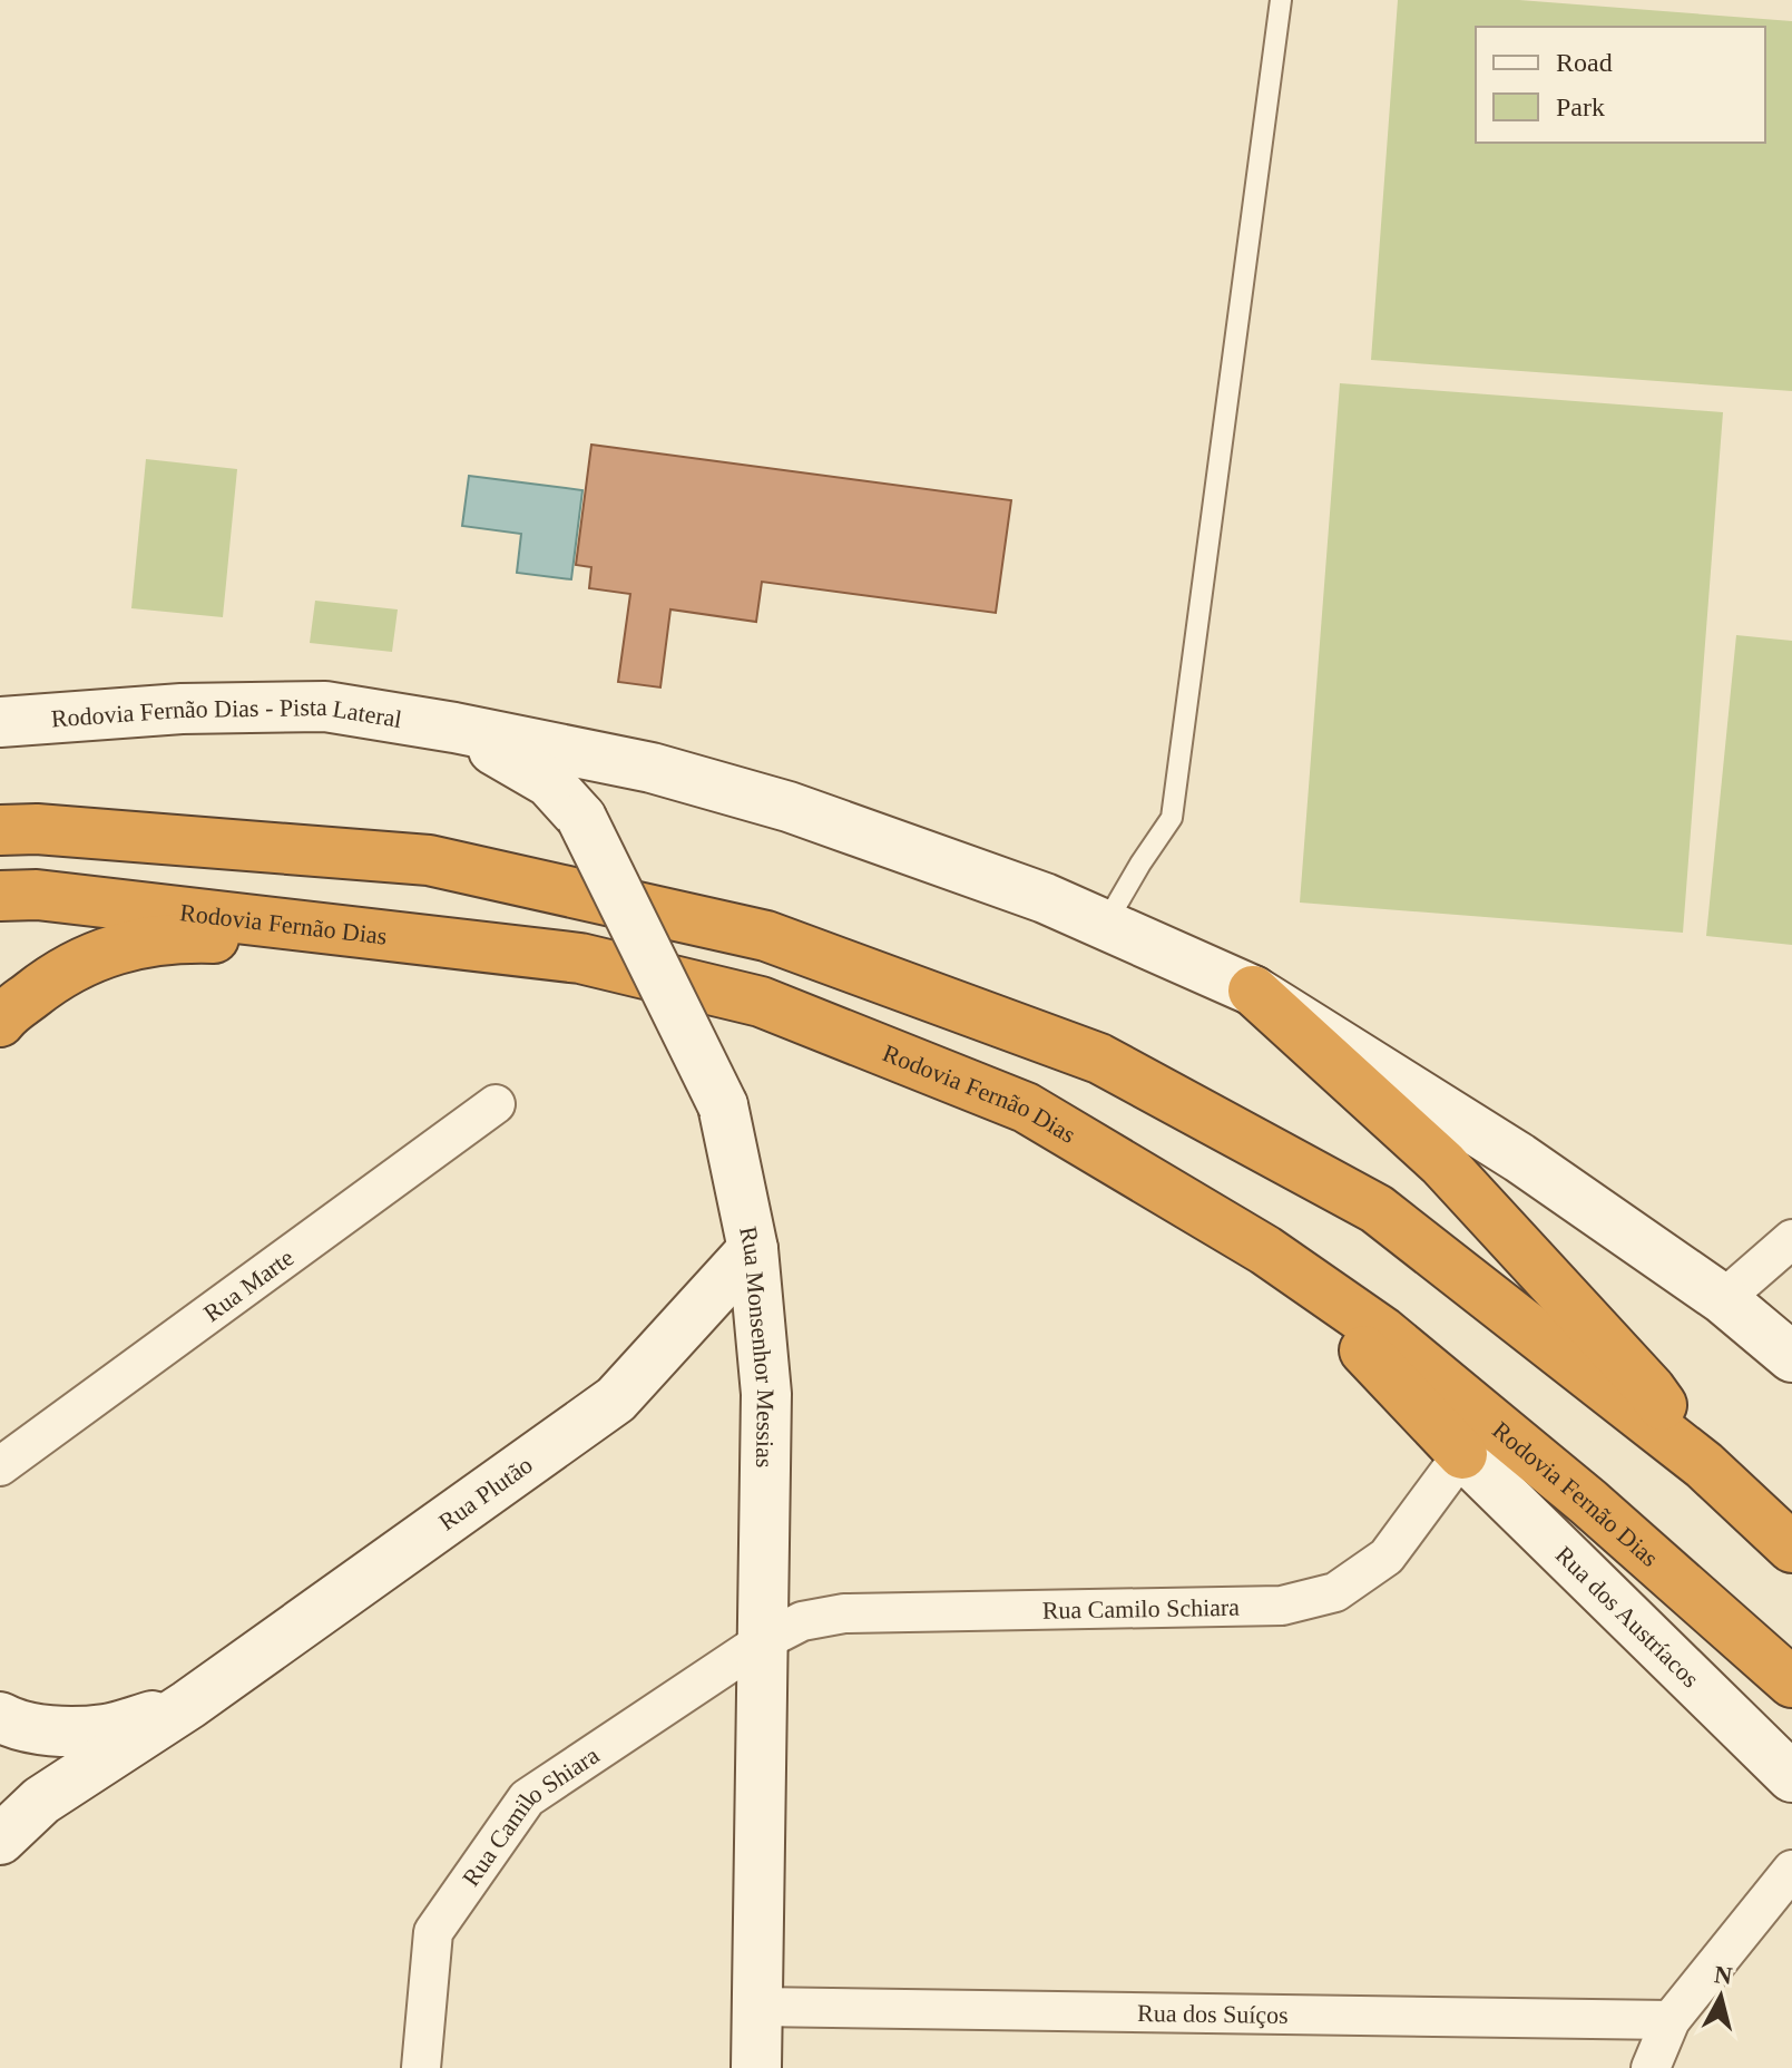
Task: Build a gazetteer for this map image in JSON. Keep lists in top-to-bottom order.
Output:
{
  "streets": {
    "highway": ["Rodovia Fernão Dias"],
    "street": [
      "Rodovia Fernão Dias - Pista Lateral",
      "Rua Marte",
      "Rua Monsenhor Messias",
      "Rua Plutão",
      "Rua Camilo Schiara",
      "Rua dos Austríacos",
      "Rua Camilo Shiara",
      "Rua dos Suíços"
    ]
  },
  "crossings": [
    ["Rodovia Fernão Dias - Pista Lateral", "Rua Monsenhor Messias"],
    ["Rua Monsenhor Messias", "Rua Plutão"],
    ["Rua Monsenhor Messias", "Rua Camilo Schiara"],
    ["Rua Monsenhor Messias", "Rua Camilo Shiara"],
    ["Rua Monsenhor Messias", "Rua dos Suíços"],
    ["Rua Camilo Schiara", "Rua dos Austríacos"],
    ["Rua Camilo Schiara", "Rua Camilo Shiara"]
  ],
  "legend": ["Road", "Park"],
  "north": "top"
}
